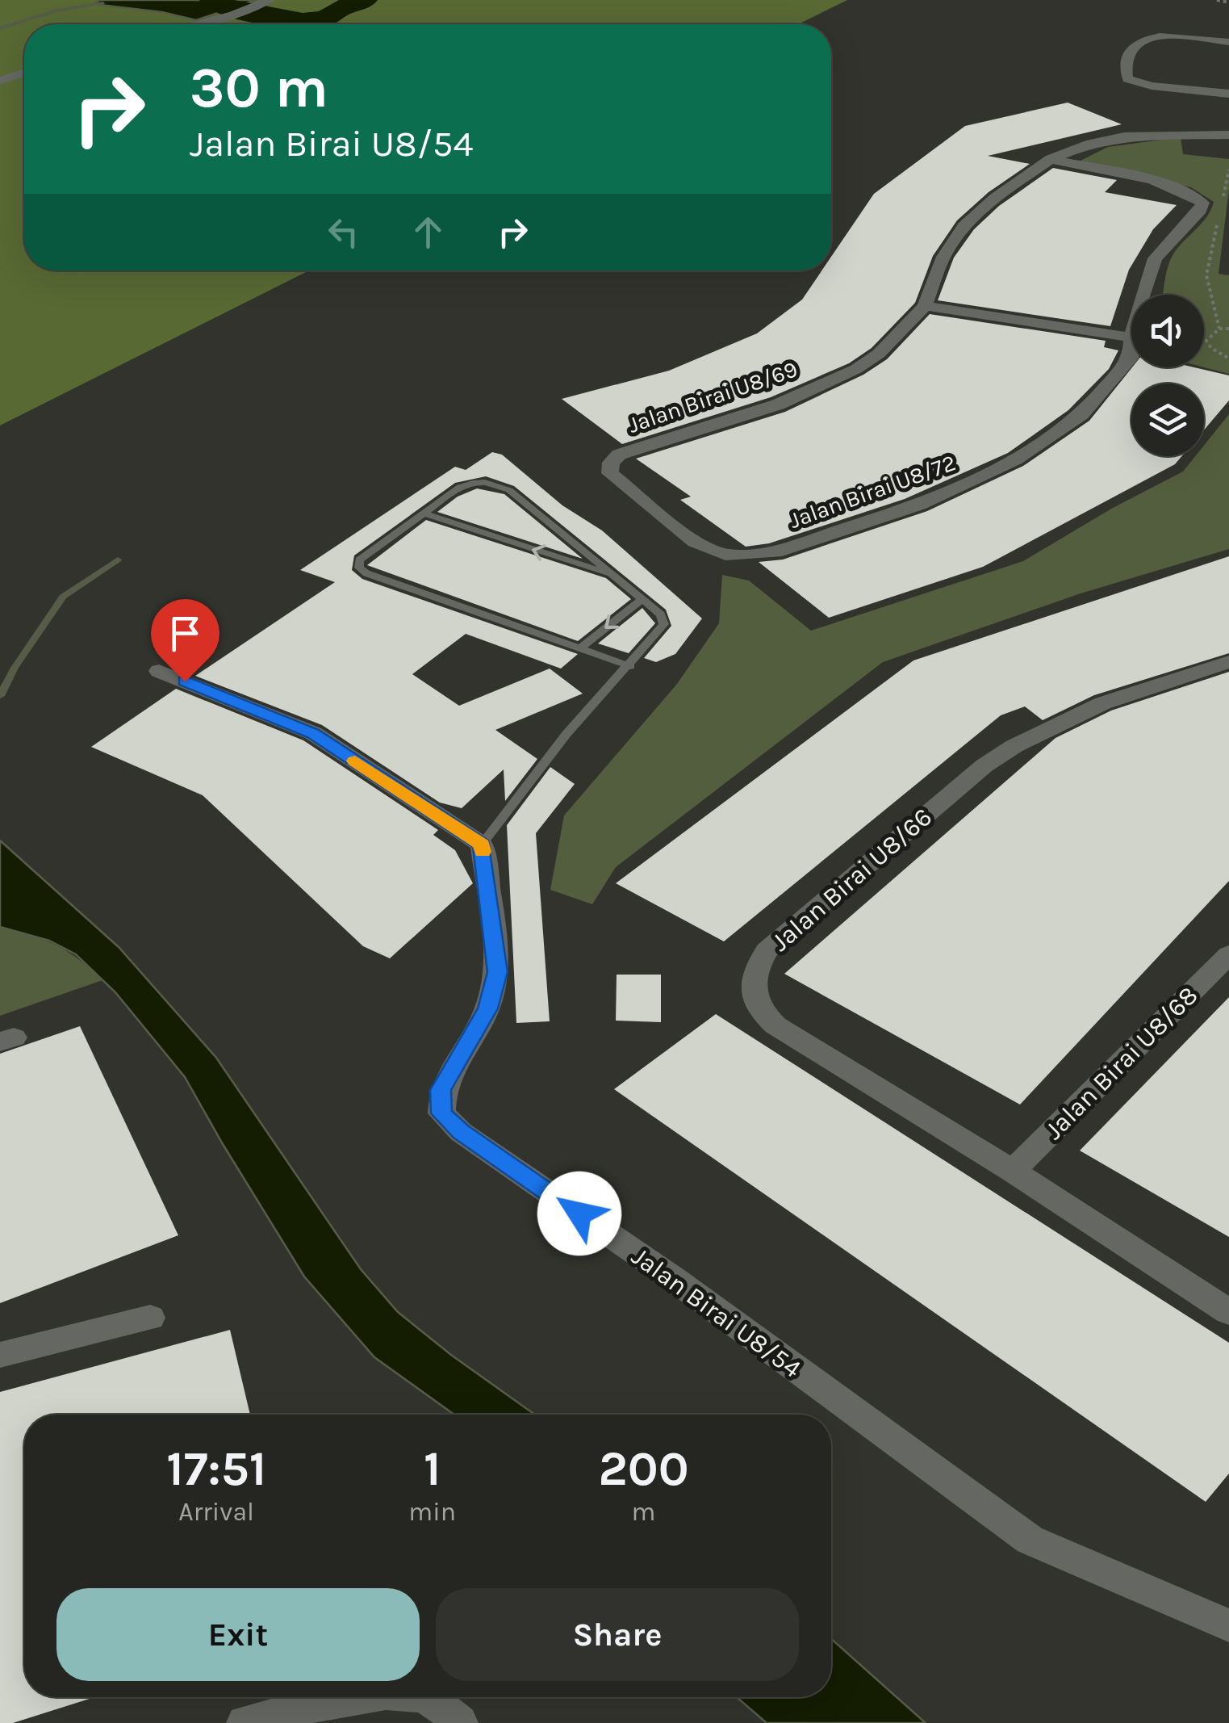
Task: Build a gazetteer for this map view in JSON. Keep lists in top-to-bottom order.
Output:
{
  "streets": {
    "street": [
      "Jalan Birai U8/69",
      "Jalan Birai U8/72",
      "Jalan Birai U8/66",
      "Jalan Birai U8/68",
      "Jalan Birai U8/54"
    ]
  },
  "crossings": [
    ["Jalan Birai U8/69", "Jalan Birai U8/72"],
    ["Jalan Birai U8/66", "Jalan Birai U8/68"]
  ],
  "page": {
    "turn": ["30 m", "Jalan Birai U8/54"],
    "eta": [
      "17:51",
      "Arrival",
      "1",
      "min",
      "200",
      "m"
    ],
    "buttons": ["Exit", "Share"]
  }
}
